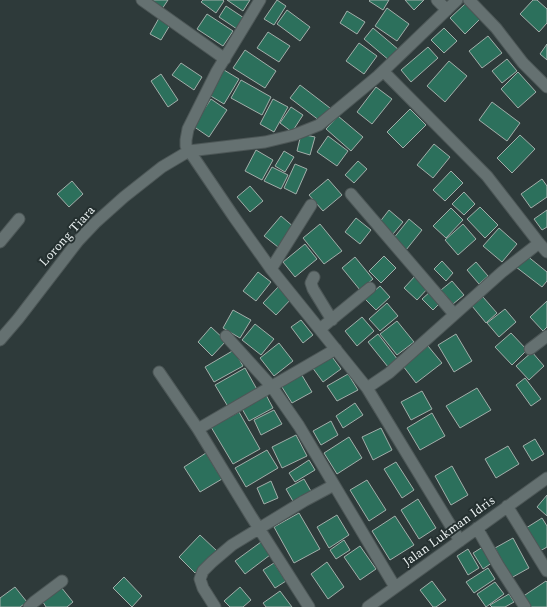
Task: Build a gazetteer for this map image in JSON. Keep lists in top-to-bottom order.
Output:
{
  "streets": {
    "street": ["Lorong Tiara", "Jalan Lukman Idris"]
  }
}
